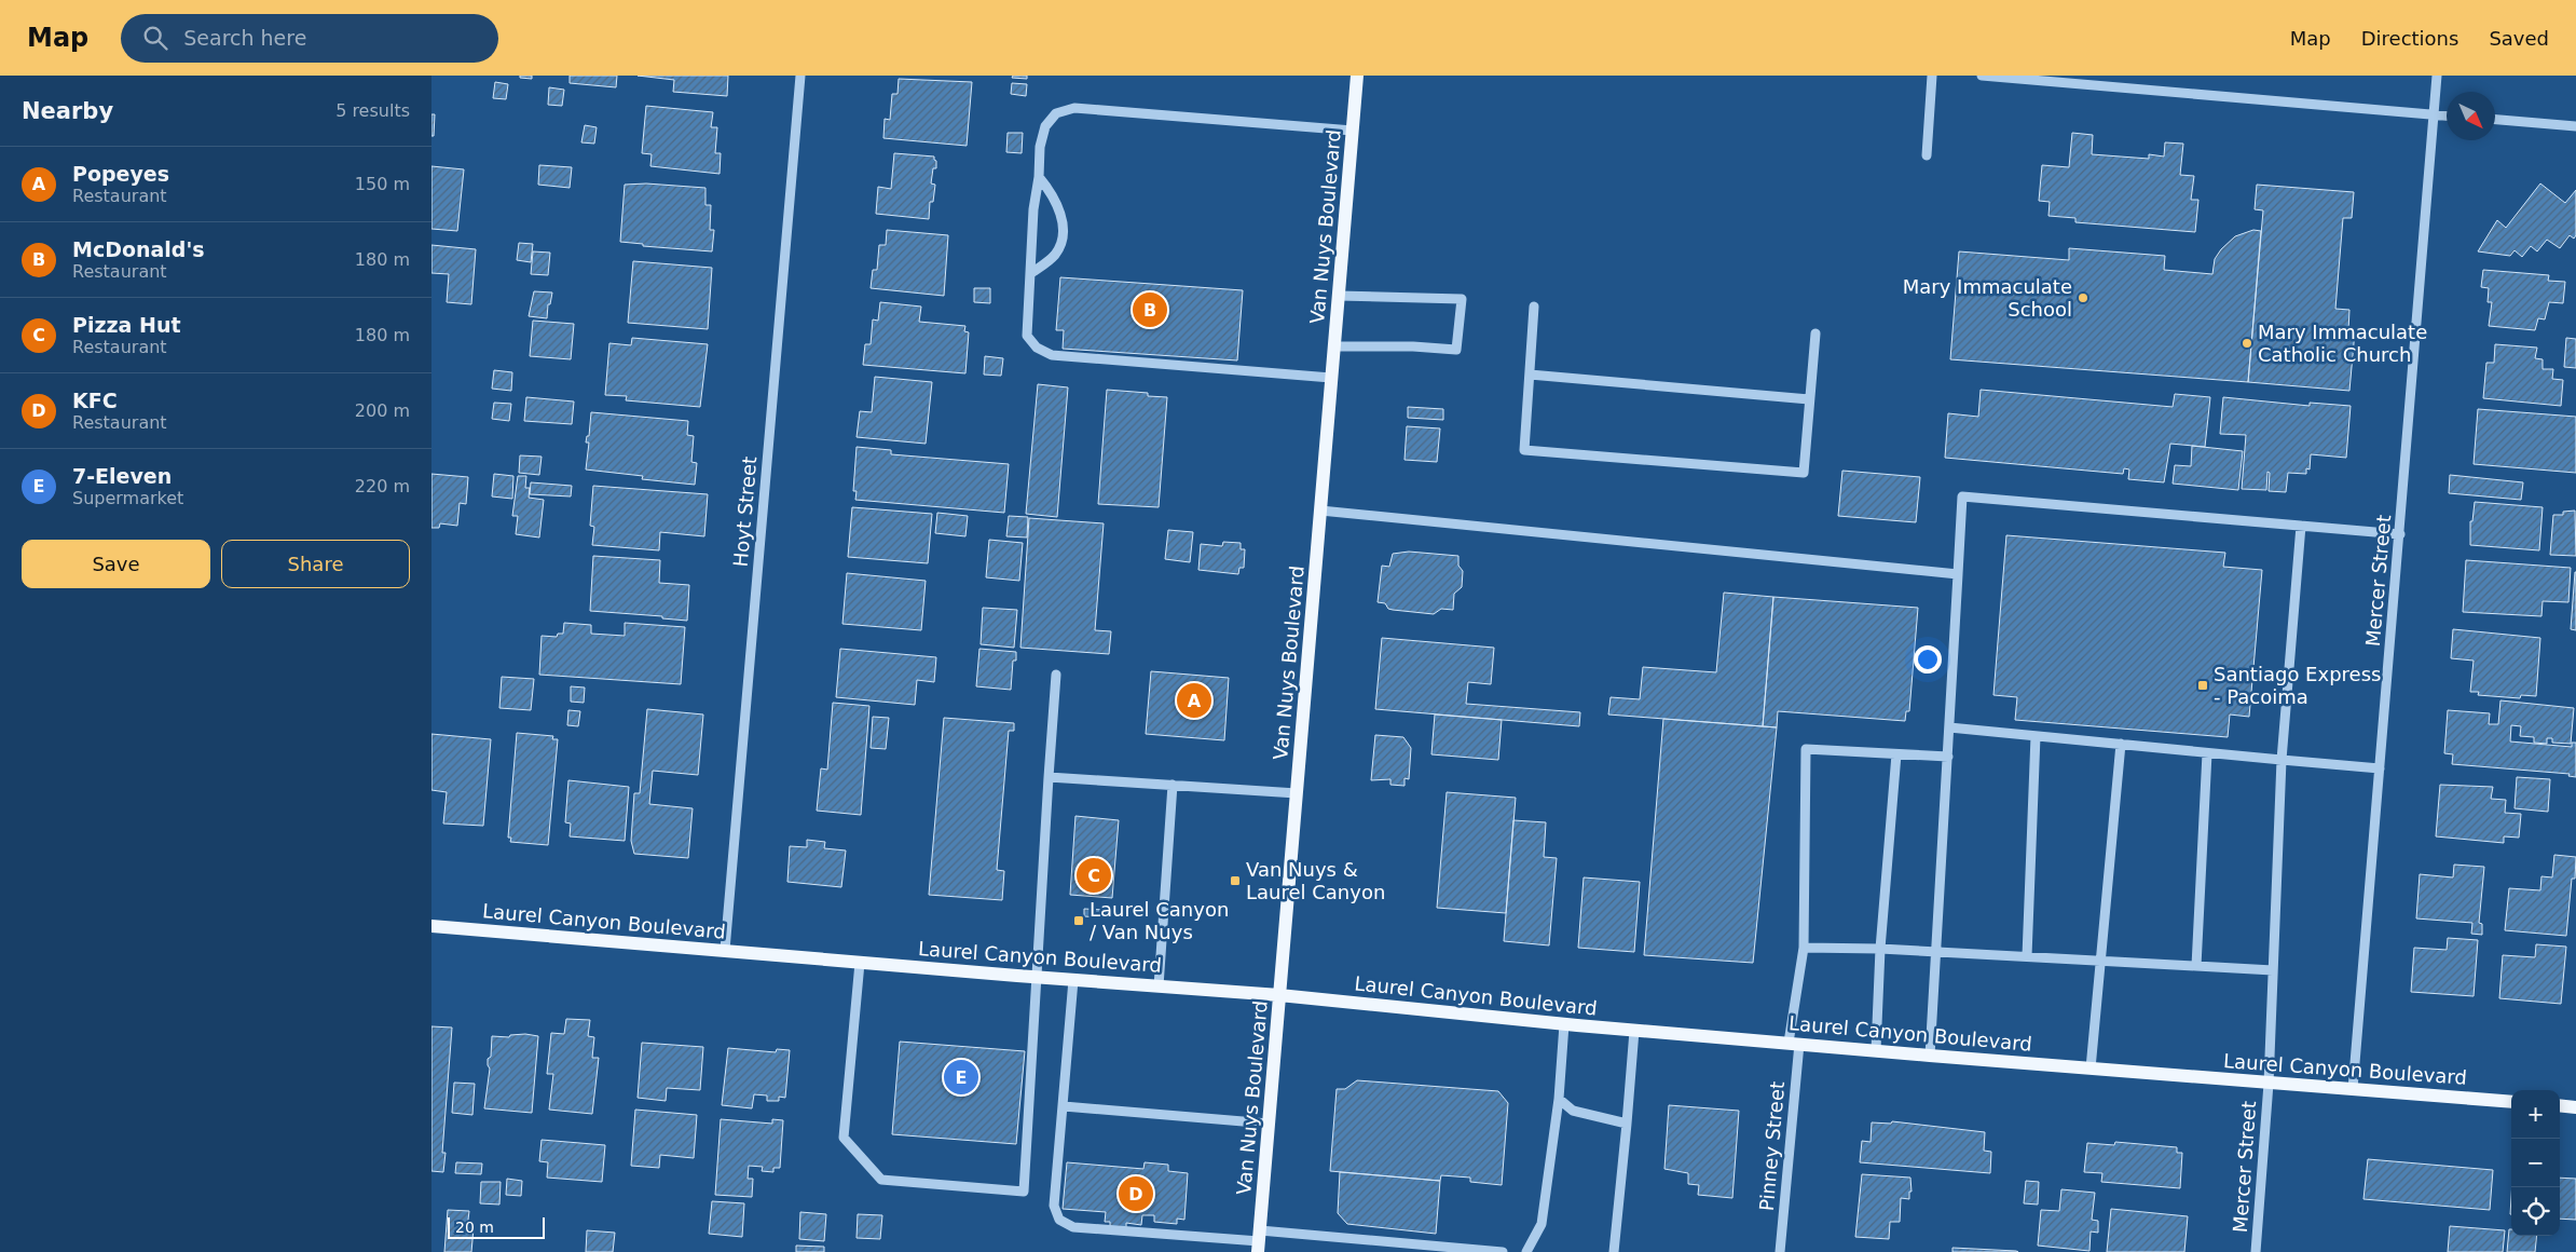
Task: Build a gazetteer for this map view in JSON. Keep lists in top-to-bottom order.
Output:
{
  "streets": {
    "main road": ["Van Nuys Boulevard", "Laurel Canyon Boulevard"],
    "street": ["Hoyt Street", "Mercer Street", "Pinney Street"]
  },
  "crossings": [
    ["Van Nuys Boulevard", "Laurel Canyon Boulevard"],
    ["Hoyt Street", "Laurel Canyon Boulevard"],
    ["Mercer Street", "Laurel Canyon Boulevard"],
    ["Laurel Canyon Boulevard", "Pinney Street"]
  ],
  "places": {
    "other": ["Mary Immaculate School", "Mary Immaculate Catholic Church"],
    "transit": ["Santiago Express - Pacoima", "Van Nuys & Laurel Canyon", "Laurel Canyon / Van Nuys"]
  },
  "scale_bar": "20 m",
  "north": "bottom right",
  "page": {
    "header": "Map",
    "search": "Search here",
    "nav": ["Map", "Directions", "Saved"],
    "heading": ["Nearby", "5 results"],
    "list": [
      {
        "mark": "A",
        "name": "Popeyes",
        "note": "Restaurant",
        "value": "150 m"
      },
      {
        "mark": "B",
        "name": "McDonald's",
        "note": "Restaurant",
        "value": "180 m"
      },
      {
        "mark": "C",
        "name": "Pizza Hut",
        "note": "Restaurant",
        "value": "180 m"
      },
      {
        "mark": "D",
        "name": "KFC",
        "note": "Restaurant",
        "value": "200 m"
      },
      {
        "mark": "E",
        "name": "7-Eleven",
        "note": "Supermarket",
        "value": "220 m"
      }
    ],
    "pins": [
      "B",
      "A",
      "C",
      "E",
      "D"
    ],
    "buttons": ["Save", "Share"],
    "map_buttons": ["+", "−"],
    "scale": "20 m"
  }
}
